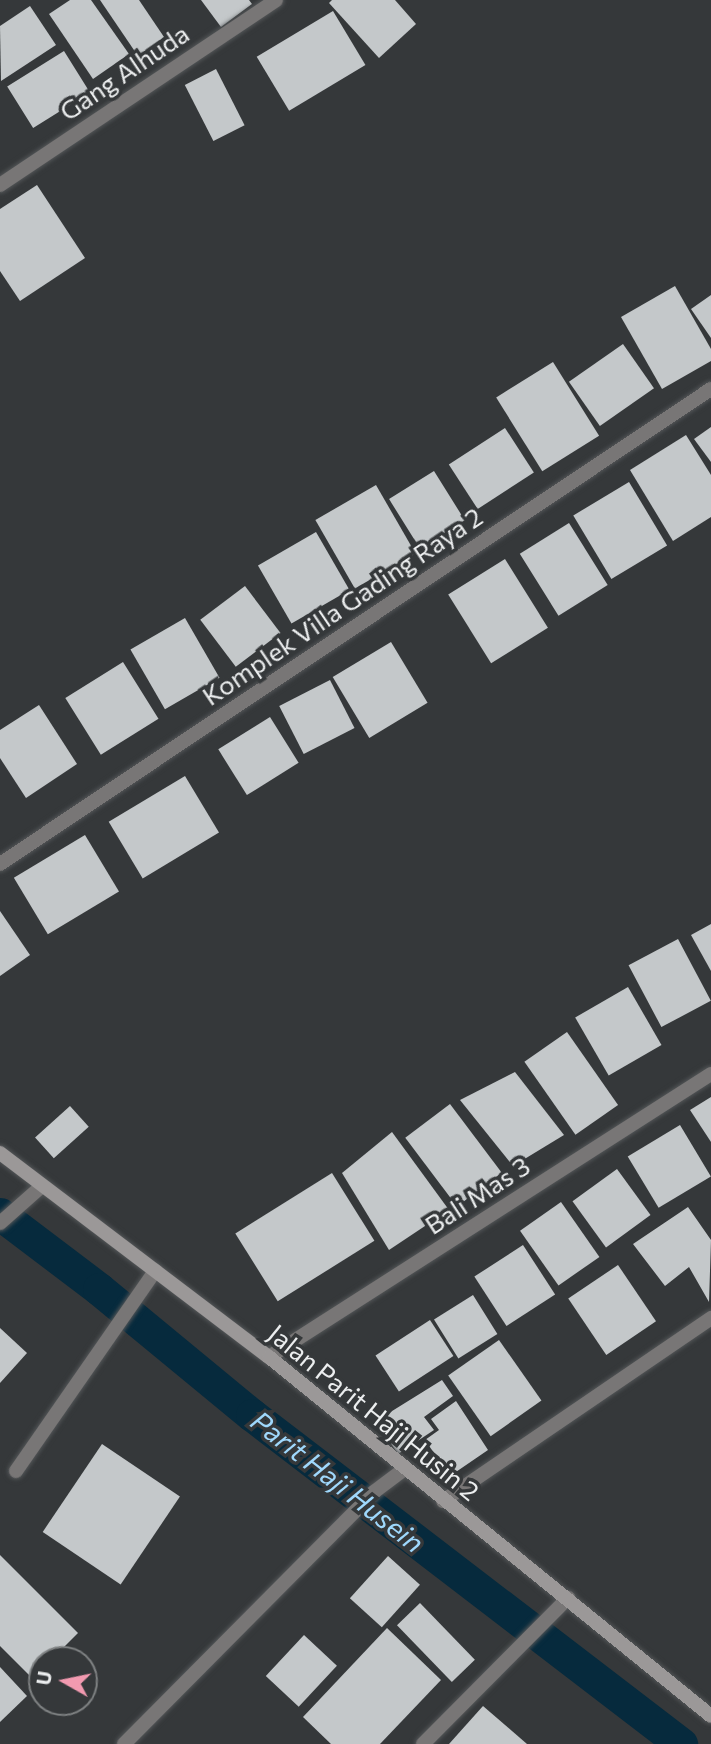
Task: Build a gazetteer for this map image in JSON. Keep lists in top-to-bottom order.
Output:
{
  "streets": {
    "street": [
      "Gang Alhuda",
      "Komplek Villa Gading Raya 2",
      "Bali Mas 3",
      "Jalan Parit Haji Husin 2"
    ]
  },
  "crossings": [
    ["Bali Mas 3", "Jalan Parit Haji Husin 2"]
  ],
  "water": ["Parit Haji Husein"],
  "north": "left"
}
